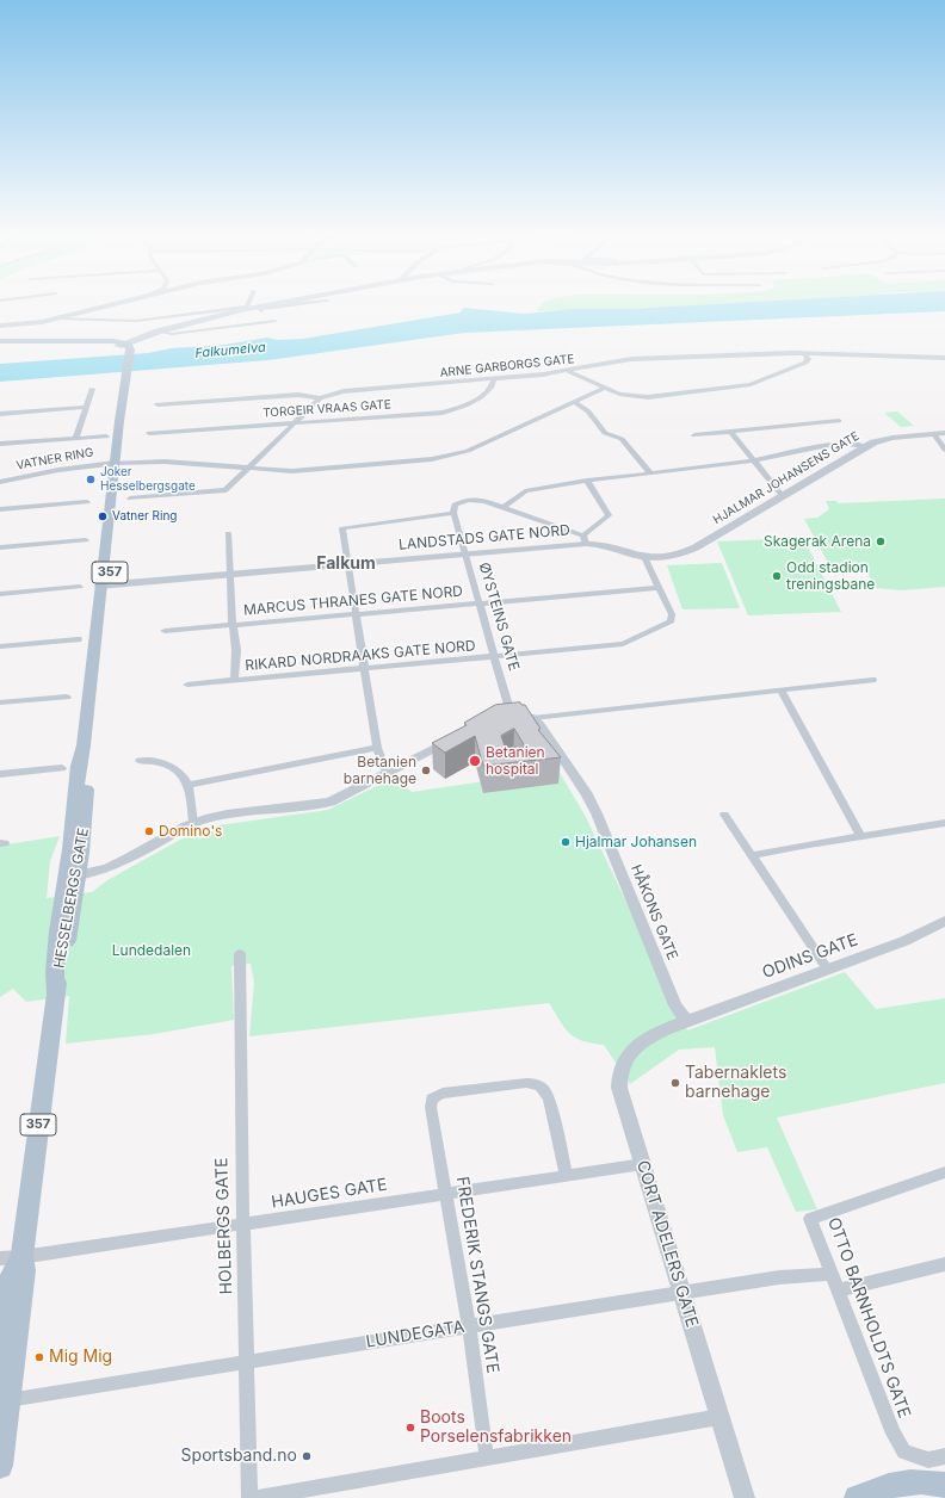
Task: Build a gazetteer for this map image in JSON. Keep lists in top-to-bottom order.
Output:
{
  "streets": {
    "main road": ["357", "HESSELBERGS GATE"],
    "street": [
      "ARNE GARBORGS GATE",
      "TORGEIR VRAAS GATE",
      "VATNER RING",
      "HJALMAR JOHANSENS GATE",
      "LANDSTADS GATE NORD",
      "MARCUS THRANES GATE NORD",
      "ØYSTEINS GATE",
      "RIKARD NORDRAAKS GATE NORD",
      "HÅKONS GATE",
      "ODINS GATE",
      "HAUGES GATE",
      "HOLBERGS GATE",
      "CORT ADELERS GATE",
      "FREDERIK STANGS GATE",
      "OTTO BARNHOLDTS GATE",
      "LUNDEGATA"
    ]
  },
  "crossings": [
    ["ARNE GARBORGS GATE", "TORGEIR VRAAS GATE"],
    ["VATNER RING", "HESSELBERGS GATE"],
    ["LANDSTADS GATE NORD", "ØYSTEINS GATE"],
    ["LANDSTADS GATE NORD", "HESSELBERGS GATE"],
    ["MARCUS THRANES GATE NORD", "ØYSTEINS GATE"],
    ["MARCUS THRANES GATE NORD", "RIKARD NORDRAAKS GATE NORD"],
    ["ØYSTEINS GATE", "RIKARD NORDRAAKS GATE NORD"],
    ["HESSELBERGS GATE", "HAUGES GATE"],
    ["HESSELBERGS GATE", "LUNDEGATA"],
    ["HÅKONS GATE", "ODINS GATE"],
    ["HÅKONS GATE", "CORT ADELERS GATE"],
    ["ODINS GATE", "CORT ADELERS GATE"],
    ["HAUGES GATE", "HOLBERGS GATE"],
    ["HAUGES GATE", "CORT ADELERS GATE"],
    ["HAUGES GATE", "FREDERIK STANGS GATE"],
    ["HOLBERGS GATE", "LUNDEGATA"],
    ["CORT ADELERS GATE", "LUNDEGATA"],
    ["FREDERIK STANGS GATE", "LUNDEGATA"],
    ["OTTO BARNHOLDTS GATE", "LUNDEGATA"]
  ],
  "districts": ["Falkum"],
  "water": ["Falkumelva"],
  "parks": ["Lundedalen"],
  "places": [
    "Joker Hesselbergsgate",
    "Vatner Ring",
    "Skagerak Arena",
    "Odd stadion treningsbane",
    "Betanien hospital",
    "Betanien barnehage",
    "Domino's",
    "Hjalmar Johansen",
    "Tabernaklets barnehage",
    "Mig Mig",
    "Boots Porselensfabrikken",
    "Sportsband.no"
  ]
}
